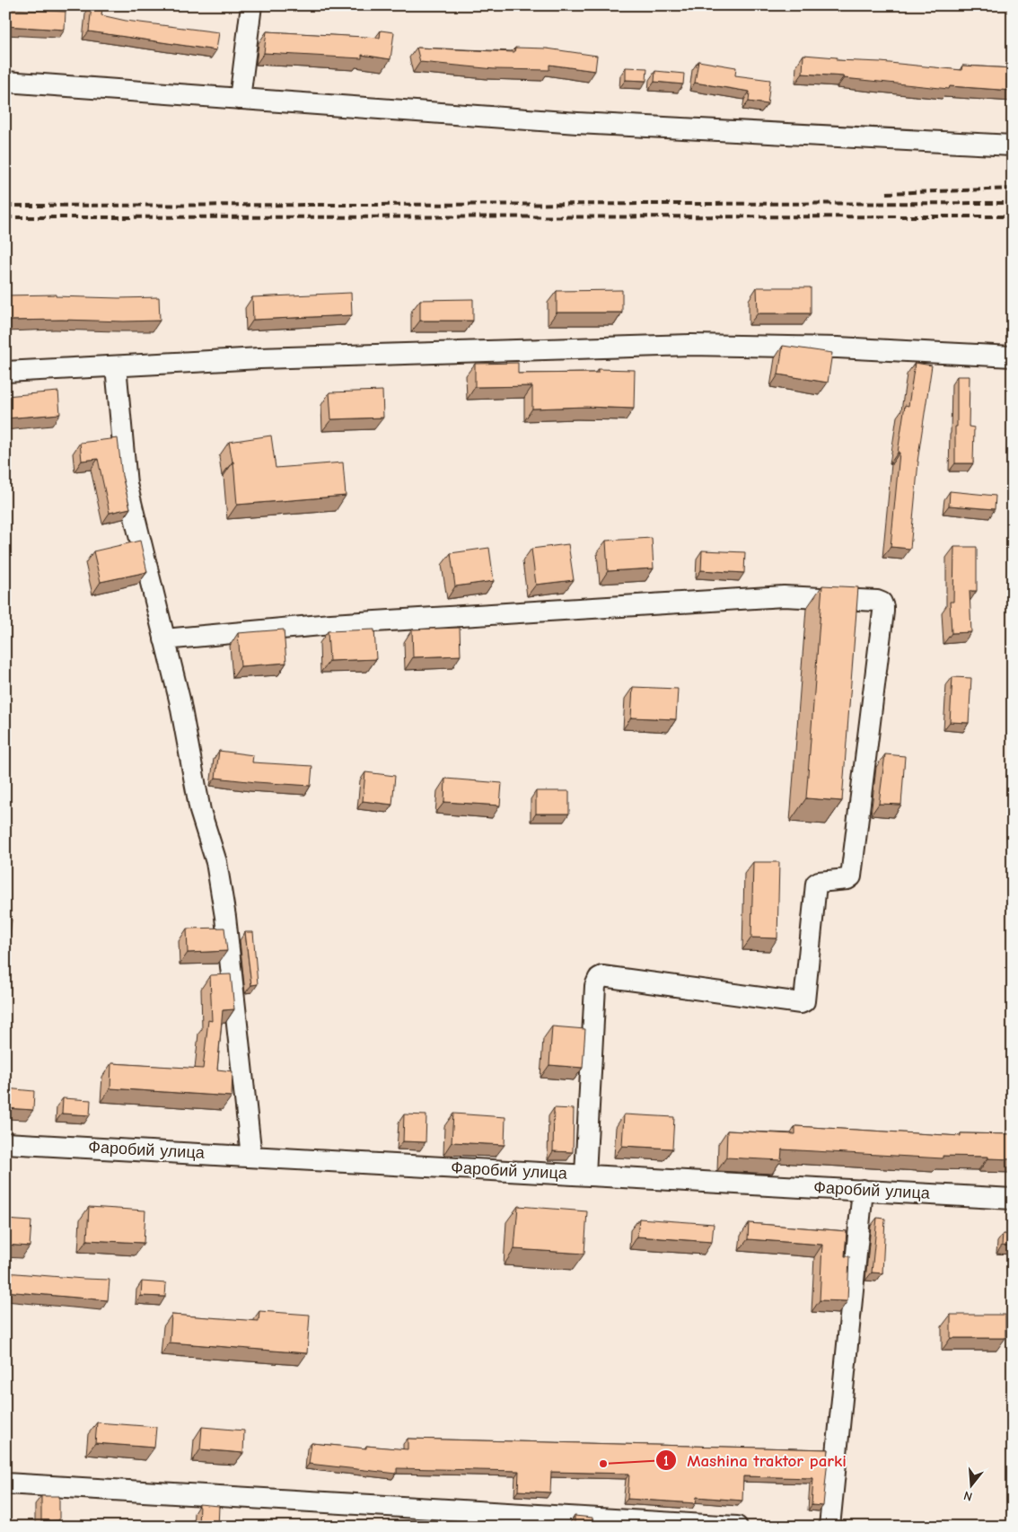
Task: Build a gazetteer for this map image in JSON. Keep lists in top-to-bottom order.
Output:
{
  "streets": {
    "street": ["Фаробий улица"]
  },
  "places": ["Mashina traktor parki"],
  "north": "bottom"
}
